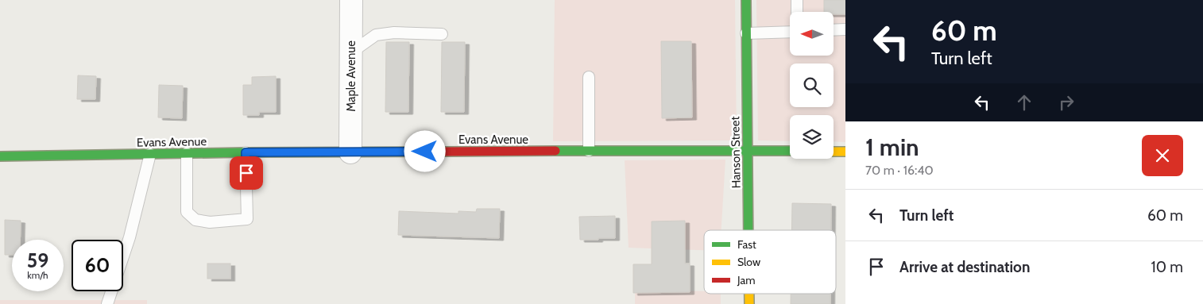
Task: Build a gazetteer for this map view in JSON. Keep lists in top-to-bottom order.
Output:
{
  "streets": {
    "main road": ["Evans Avenue", "Hanson Street"],
    "street": ["Maple Avenue"]
  },
  "crossings": [
    ["Maple Avenue", "Evans Avenue"],
    ["Evans Avenue", "Hanson Street"]
  ],
  "legend": ["Fast", "Slow", "Jam"],
  "north": "left",
  "page": {
    "turn": ["60 m", "Turn left"],
    "heading": ["1 min", "70 m · 16:40"],
    "list": [
      {
        "name": "Turn left",
        "value": "60 m"
      },
      {
        "name": "Arrive at destination",
        "value": "10 m"
      }
    ],
    "speed": "59 km/h",
    "limit": "60"
  }
}
